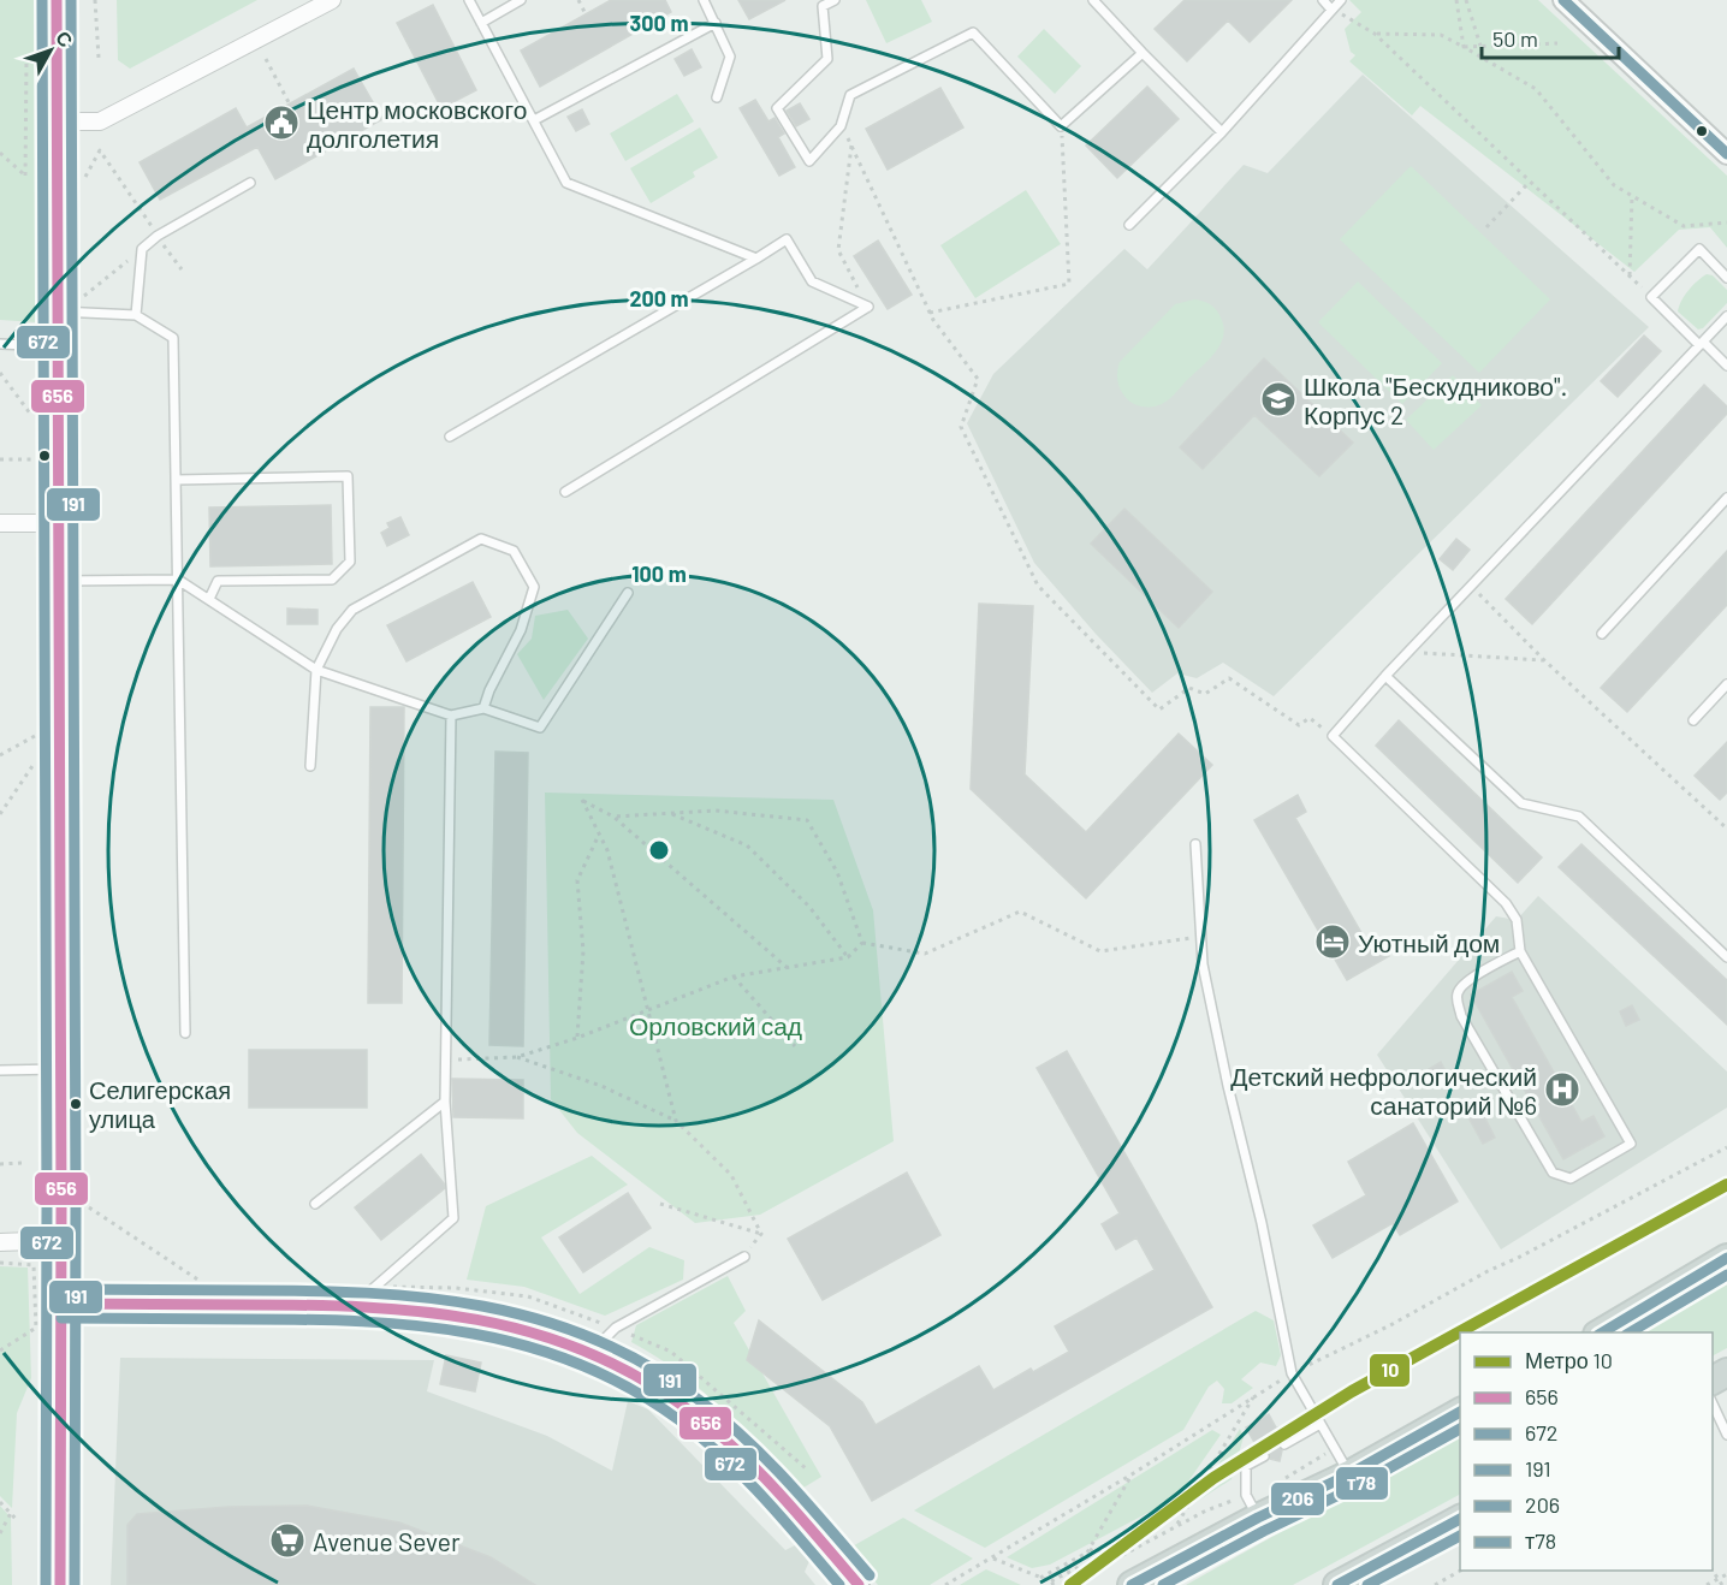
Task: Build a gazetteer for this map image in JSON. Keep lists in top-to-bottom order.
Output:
{
  "parks": ["Орловский сад"],
  "places": {
    "public building": ["Центр московского долголетия"],
    "school or university": ["Школа \"Бескудниково\". Корпус 2"],
    "hotel": ["Уютный дом"],
    "hospital": ["Детский нефрологический санаторий №6"],
    "other": ["Селигерская улица"],
    "supermarket": ["Avenue Sever"]
  },
  "lines": [
    "transit line 656",
    "transit line 672",
    "transit line 191",
    "transit line 206",
    "metro line 10",
    "transit line т78"
  ],
  "legend": [
    "Метро 10",
    "656",
    "672",
    "191",
    "206",
    "т78"
  ],
  "scale_bar": "50 m",
  "north": "top right",
  "rings": ["300 m", "200 m", "100 m"]
}
